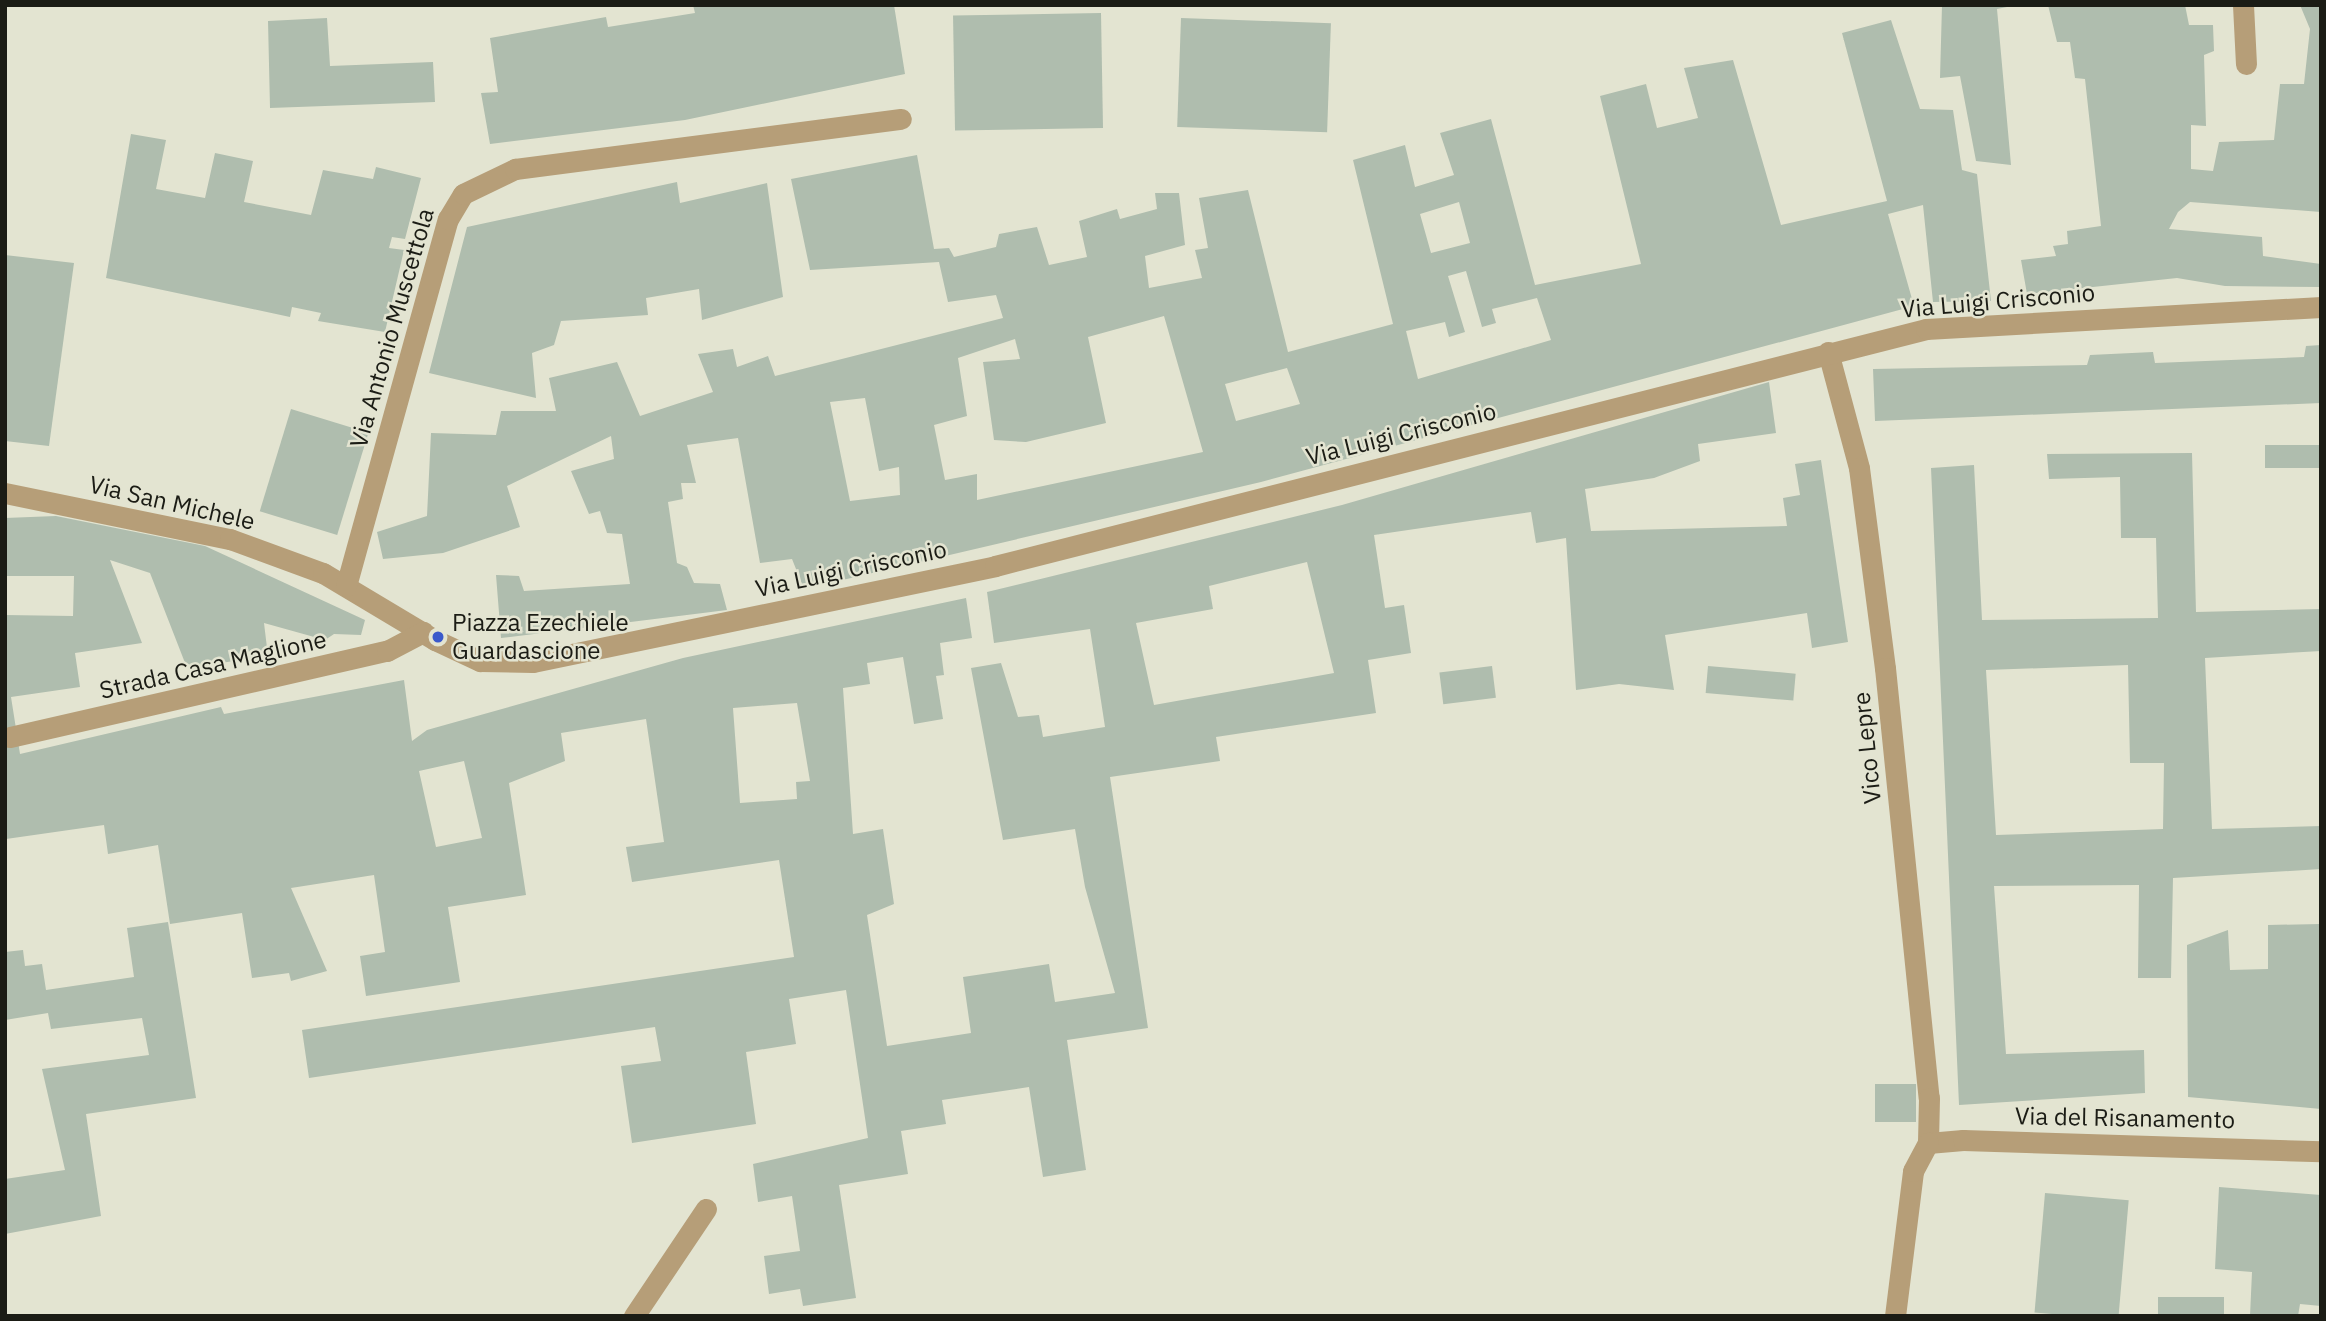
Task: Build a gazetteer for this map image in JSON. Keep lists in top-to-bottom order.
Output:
{
  "streets": {
    "street": [
      "Via Luigi Crisconio",
      "Via Antonio Muscettola",
      "Via San Michele",
      "Strada Casa Maglione",
      "Vico Lepre",
      "Via del Risanamento"
    ]
  },
  "crossings": [
    ["Via Luigi Crisconio", "Strada Casa Maglione"],
    ["Via Luigi Crisconio", "Vico Lepre"],
    ["Via Antonio Muscettola", "Via San Michele"],
    ["Vico Lepre", "Via del Risanamento"]
  ],
  "places": ["Piazza Ezechiele Guardascione"]
}
